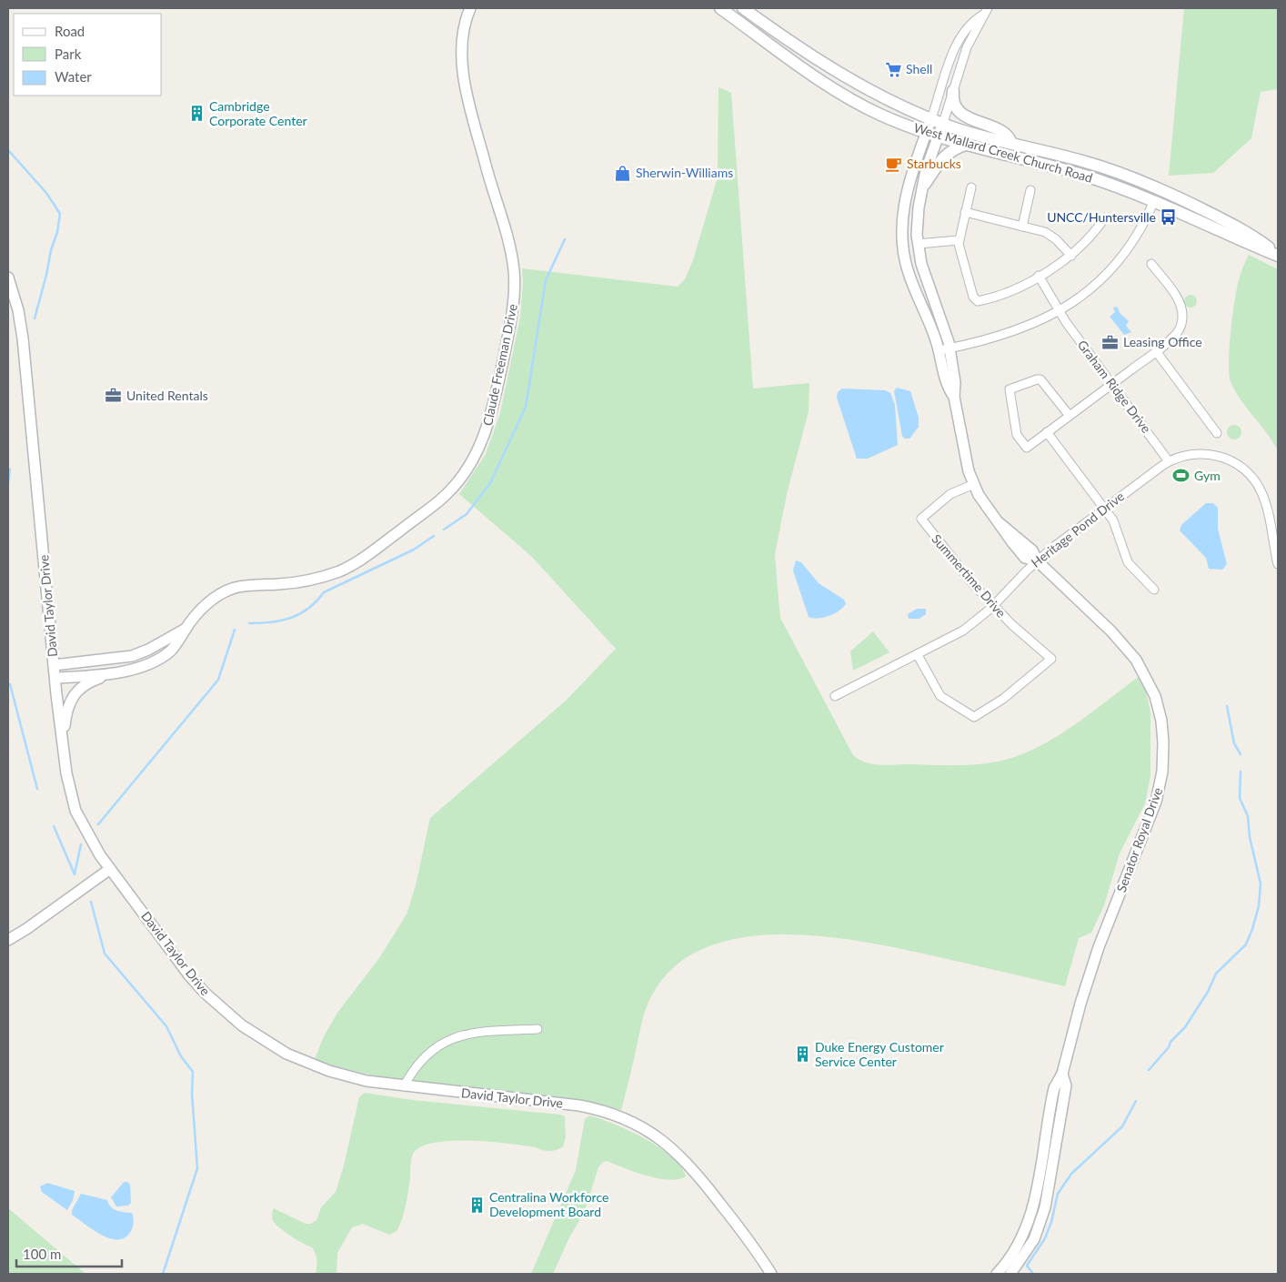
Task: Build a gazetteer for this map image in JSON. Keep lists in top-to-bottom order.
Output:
{
  "streets": {
    "main road": ["West Mallard Creek Church Road"],
    "street": [
      "Claude Freeman Drive",
      "Graham Ridge Drive",
      "Heritage Pond Drive",
      "Summertime Drive",
      "David Taylor Drive",
      "Senator Royal Drive"
    ]
  },
  "crossings": [
    ["Claude Freeman Drive", "David Taylor Drive"],
    ["Graham Ridge Drive", "Heritage Pond Drive"],
    ["Heritage Pond Drive", "Summertime Drive"],
    ["Heritage Pond Drive", "Senator Royal Drive"],
    ["Summertime Drive", "Senator Royal Drive"]
  ],
  "places": {
    "supermarket": ["Shell"],
    "building": ["Cambridge Corporate Center", "Duke Energy Customer Service Center", "Centralina Workforce Development Board"],
    "cafe": ["Starbucks"],
    "shop": ["Sherwin-Williams"],
    "bus stop": ["UNCC/Huntersville"],
    "office": ["Leasing Office", "United Rentals"],
    "sports": ["Gym"]
  },
  "legend": ["Road", "Park", "Water"],
  "scale_bar": "100 m"
}
